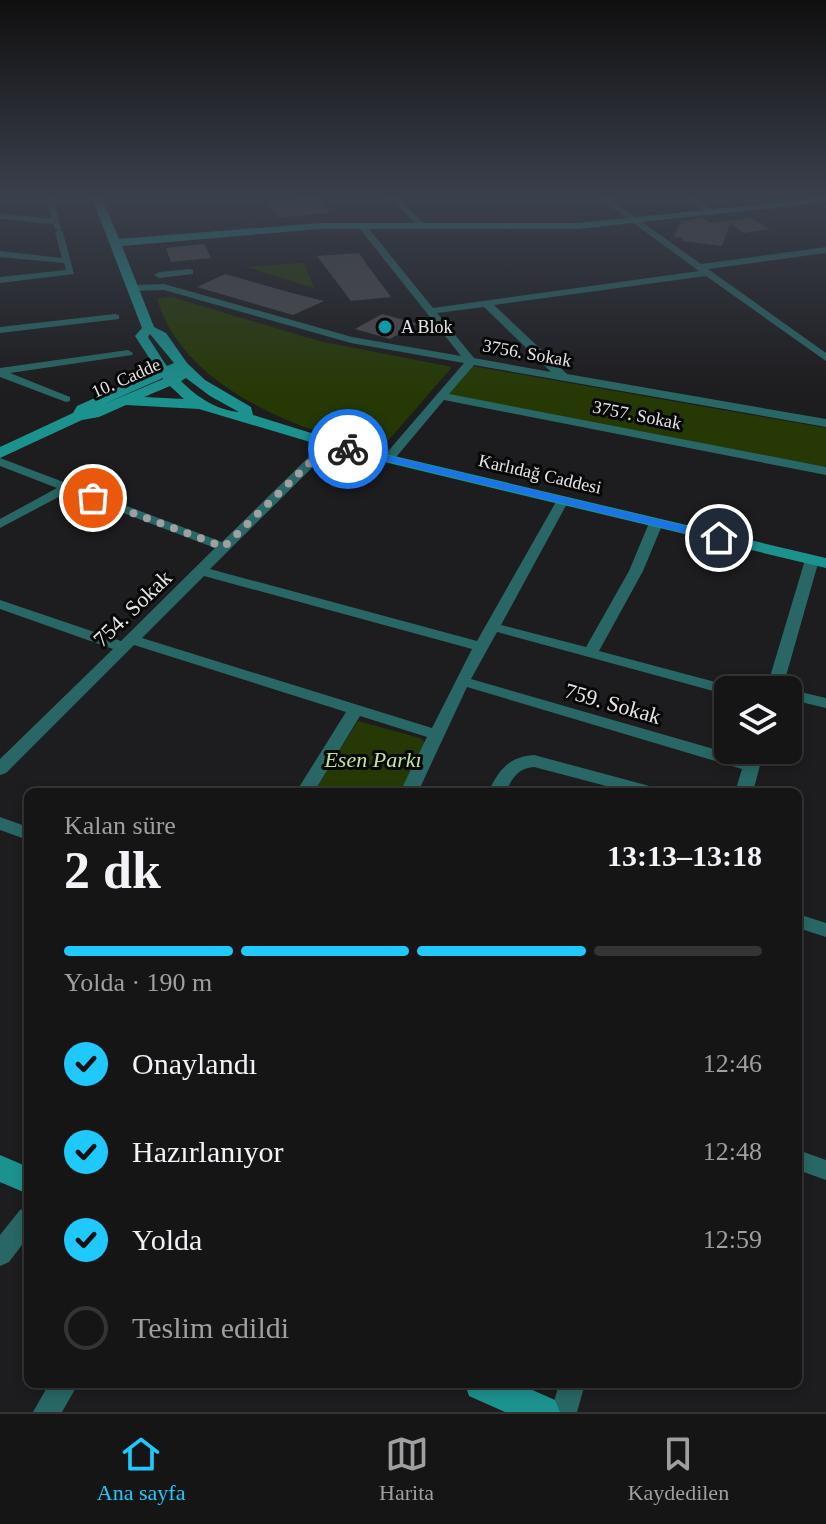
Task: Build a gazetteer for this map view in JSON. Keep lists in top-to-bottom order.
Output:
{
  "streets": {
    "main road": ["10. Cadde", "Karlıdağ Caddesi"],
    "street": [
      "3756. Sokak",
      "3757. Sokak",
      "754. Sokak",
      "759. Sokak"
    ]
  },
  "crossings": [
    ["3756. Sokak", "Karlıdağ Caddesi"],
    ["10. Cadde", "Karlıdağ Caddesi"],
    ["Karlıdağ Caddesi", "754. Sokak"]
  ],
  "parks": ["Esen Parkı"],
  "places": ["A Blok"],
  "page": {
    "heading": ["2 dk", "Kalan süre", "13:13–13:18"],
    "bar": "Yolda · 190 m",
    "list": [
      ["Onaylandı", "12:46"],
      ["Hazırlanıyor", "12:48"],
      ["Yolda", "12:59"],
      "Teslim edildi"
    ],
    "tabs": ["Ana sayfa", "Harita", "Kaydedilen"]
  }
}
